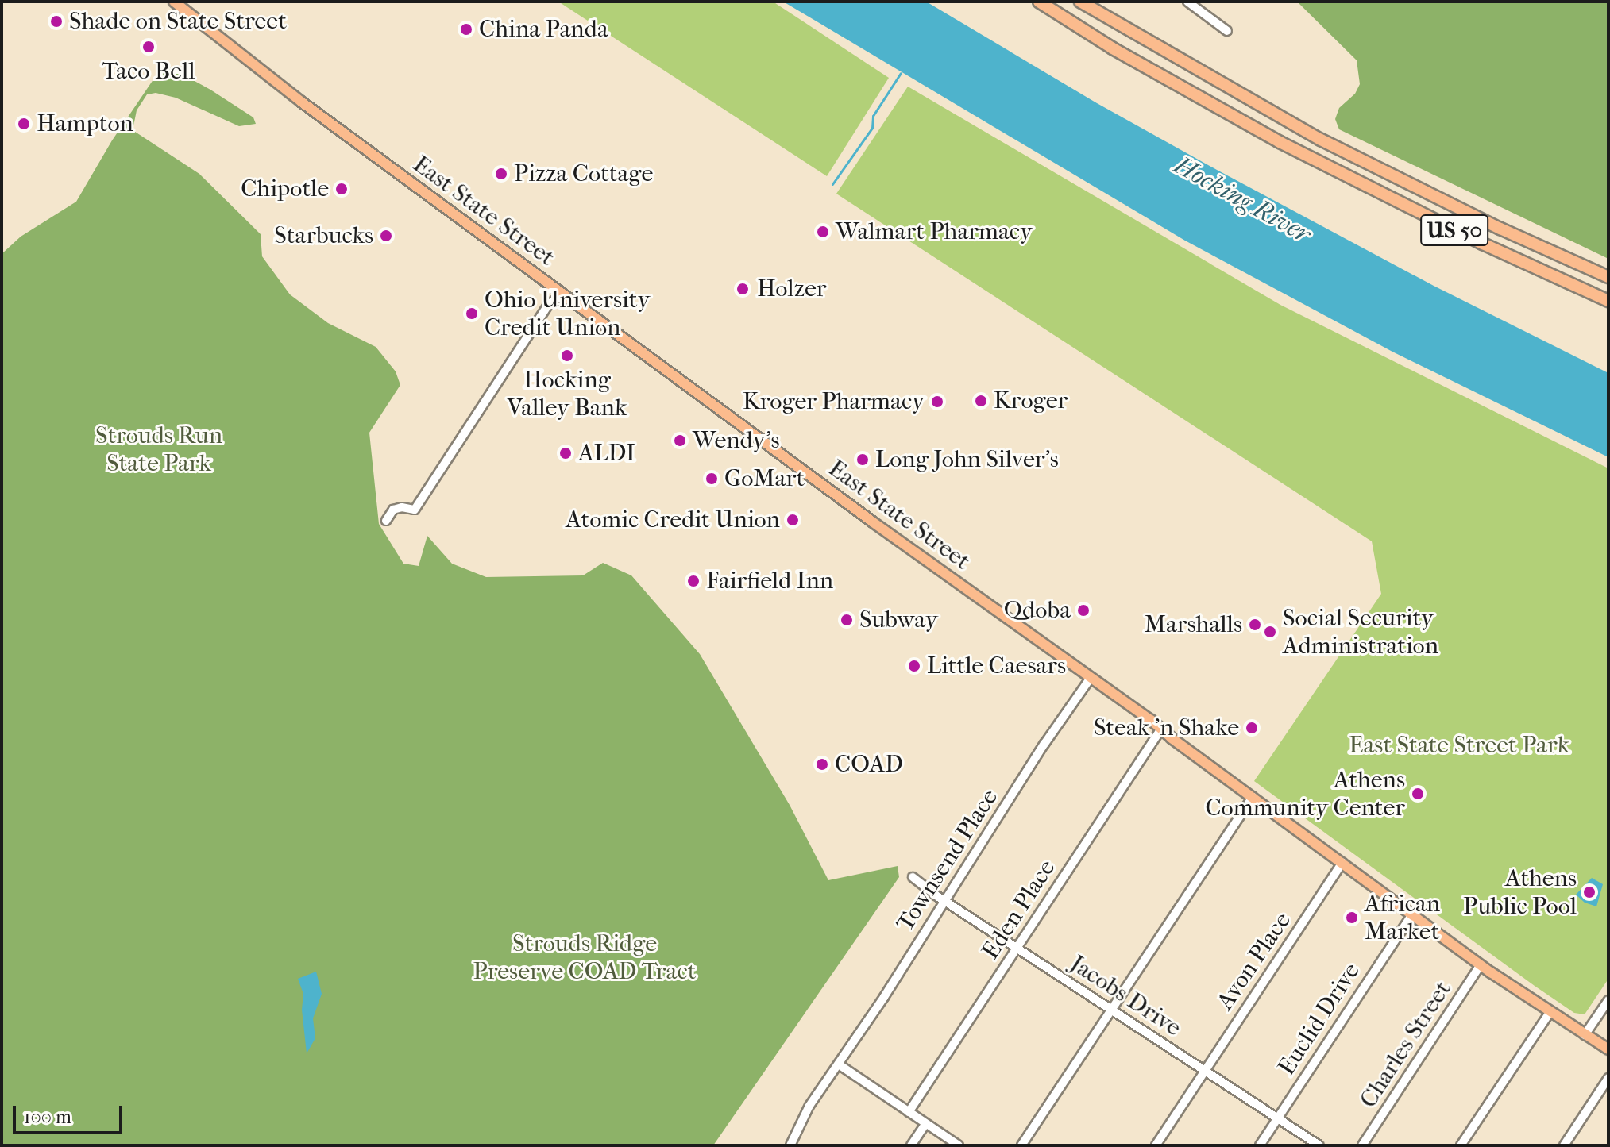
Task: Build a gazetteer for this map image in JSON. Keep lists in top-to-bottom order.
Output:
{
  "streets": {
    "highway": ["US 50"],
    "main road": ["East State Street"],
    "street": [
      "Townsend Place",
      "Eden Place",
      "Avon Place",
      "Jacobs Drive",
      "Euclid Drive",
      "Charles Street"
    ]
  },
  "crossings": [
    ["East State Street", "Townsend Place"],
    ["East State Street", "Eden Place"],
    ["East State Street", "Avon Place"],
    ["East State Street", "Euclid Drive"],
    ["East State Street", "Charles Street"],
    ["Townsend Place", "Jacobs Drive"],
    ["Eden Place", "Jacobs Drive"],
    ["Avon Place", "Jacobs Drive"],
    ["Jacobs Drive", "Euclid Drive"]
  ],
  "water": ["Hocking River"],
  "parks": ["Strouds Run State Park", "East State Street Park", "Strouds Ridge Preserve COAD Tract"],
  "places": [
    "Shade on State Street",
    "China Panda",
    "Taco Bell",
    "Hampton",
    "Pizza Cottage",
    "Chipotle",
    "Walmart Pharmacy",
    "Starbucks",
    "Holzer",
    "Ohio University Credit Union",
    "Hocking Valley Bank",
    "Kroger",
    "Kroger Pharmacy",
    "Wendy's",
    "ALDI",
    "Long John Silver's",
    "GoMart",
    "Atomic Credit Union",
    "Fairfield Inn",
    "Qdoba",
    "Subway",
    "Marshalls",
    "Social Security Administration",
    "Little Caesars",
    "Steak 'n Shake",
    "COAD",
    "Athens Community Center",
    "Athens Public Pool",
    "African Market"
  ],
  "scale_bar": "100 m"
}
